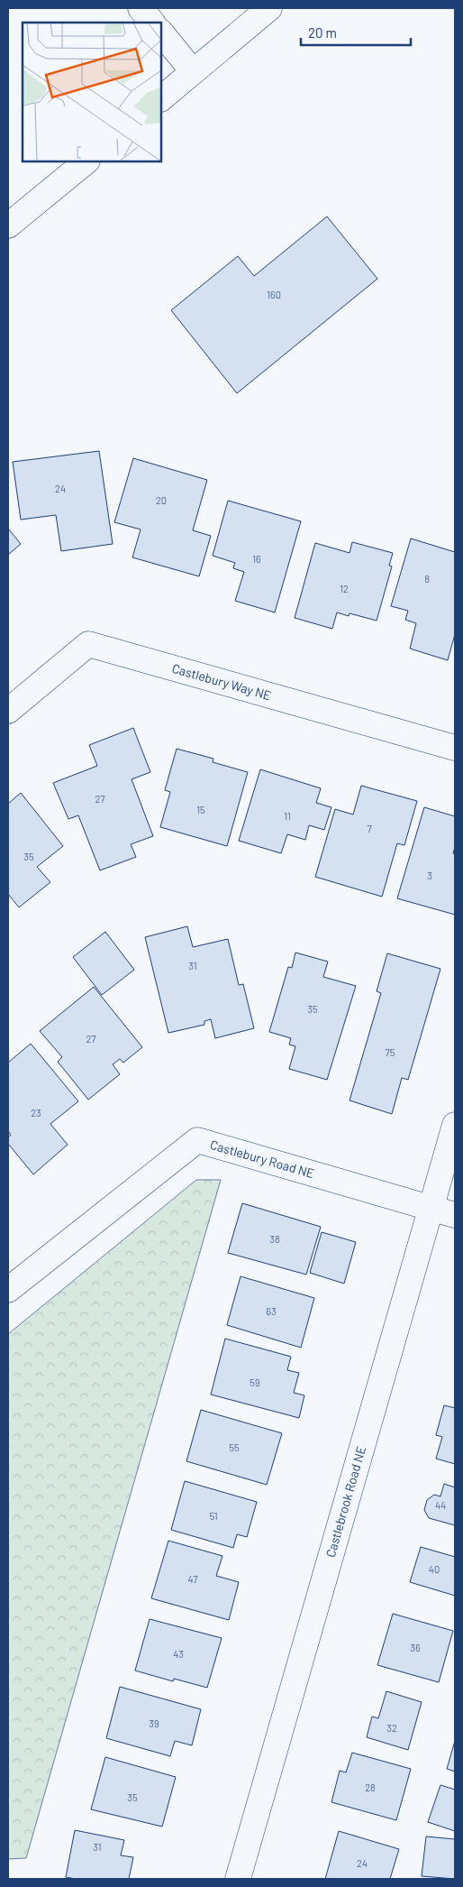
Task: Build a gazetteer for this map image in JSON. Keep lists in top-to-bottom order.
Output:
{
  "streets": {
    "street": ["Castlebury Way NE", "Castlebury Road NE", "Castlebrook Road NE"]
  },
  "crossings": [
    ["Castlebury Road NE", "Castlebrook Road NE"]
  ],
  "house_numbers": [
    "160",
    "24",
    "20",
    "16",
    "8",
    "12",
    "27",
    "15",
    "11",
    "7",
    "35",
    "3",
    "31",
    "35",
    "27",
    "75",
    "23",
    "38",
    "63",
    "59",
    "55",
    "44",
    "51",
    "40",
    "47",
    "36",
    "43",
    "39",
    "32",
    "28",
    "35",
    "31",
    "24"
  ],
  "scale_bar": "20 m"
}
